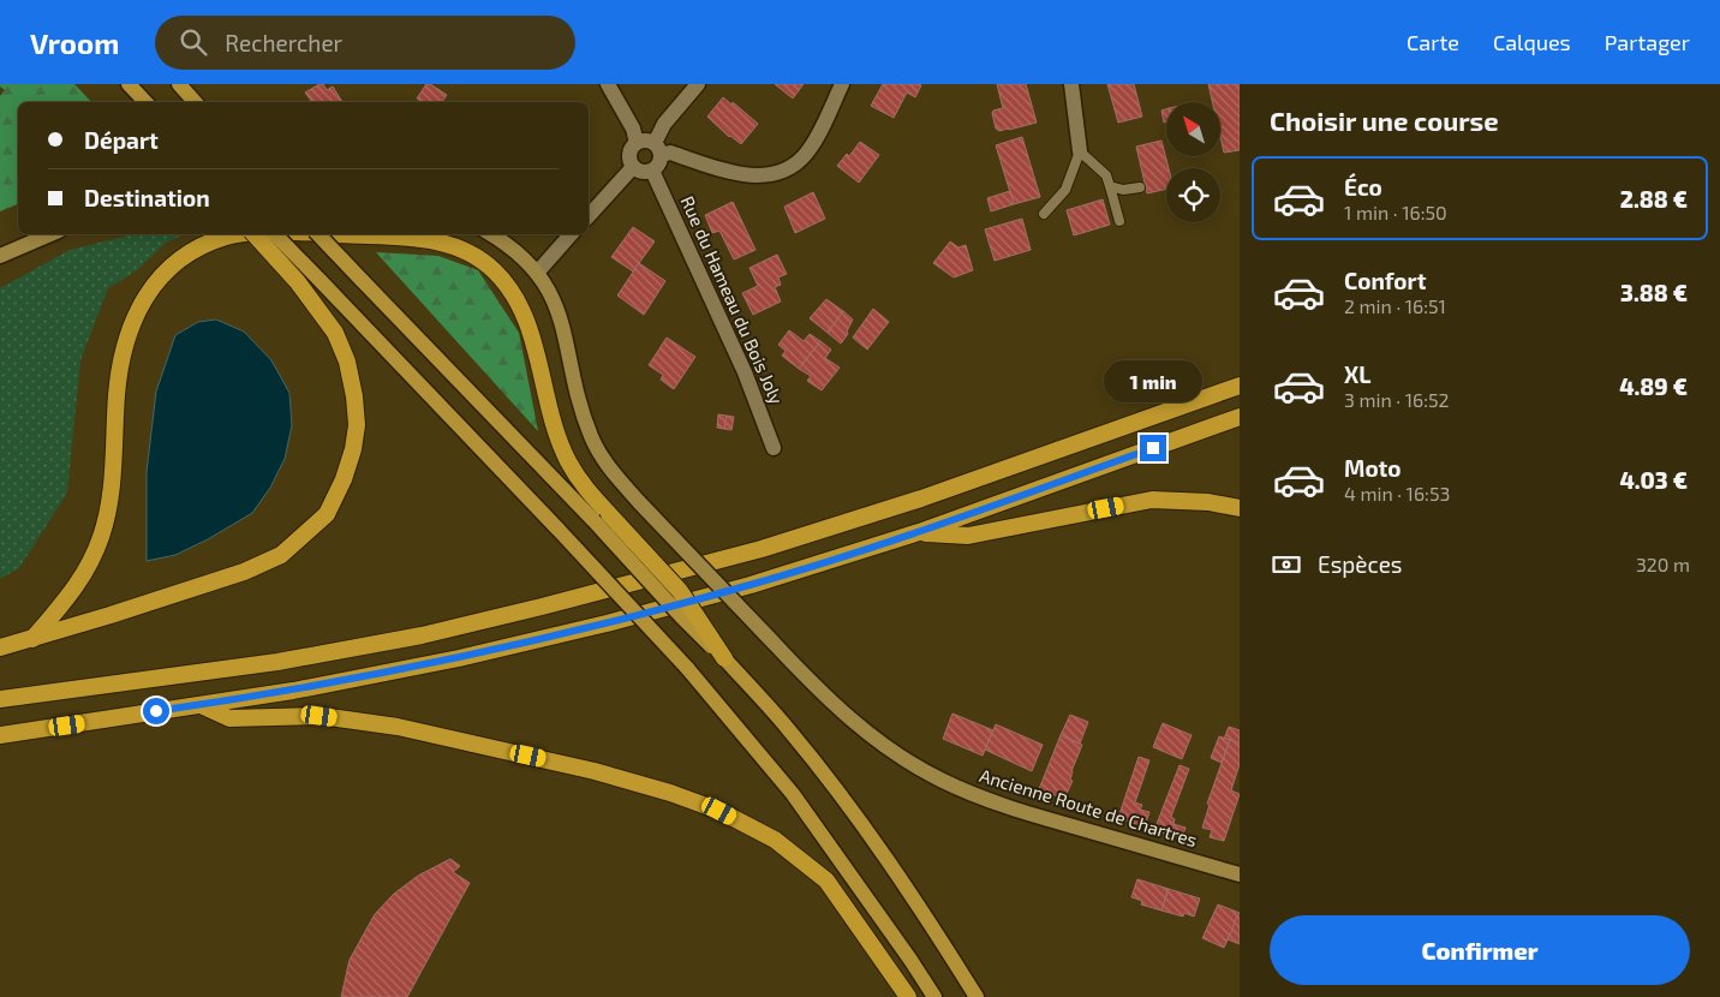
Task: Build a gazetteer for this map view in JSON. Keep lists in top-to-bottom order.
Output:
{
  "streets": {
    "main road": ["Ancienne Route de Chartres"],
    "street": ["Rue du Hameau du Bois Joly"]
  },
  "north": "top left",
  "page": {
    "header": "Vroom",
    "search": "Rechercher",
    "nav": ["Carte", "Calques", "Partager"],
    "heading": "Choisir une course",
    "banner": ["Départ", "Destination"],
    "list": [
      {
        "name": "Éco",
        "note": "1 min · 16:50",
        "value": "2.88 €"
      },
      {
        "name": "Confort",
        "note": "2 min · 16:51",
        "value": "3.88 €"
      },
      {
        "name": "XL",
        "note": "3 min · 16:52",
        "value": "4.89 €"
      },
      {
        "name": "Moto",
        "note": "4 min · 16:53",
        "value": "4.03 €"
      }
    ],
    "bubble": "1 min",
    "pay": ["Espèces", "320 m"],
    "buttons": "Confirmer"
  }
}
